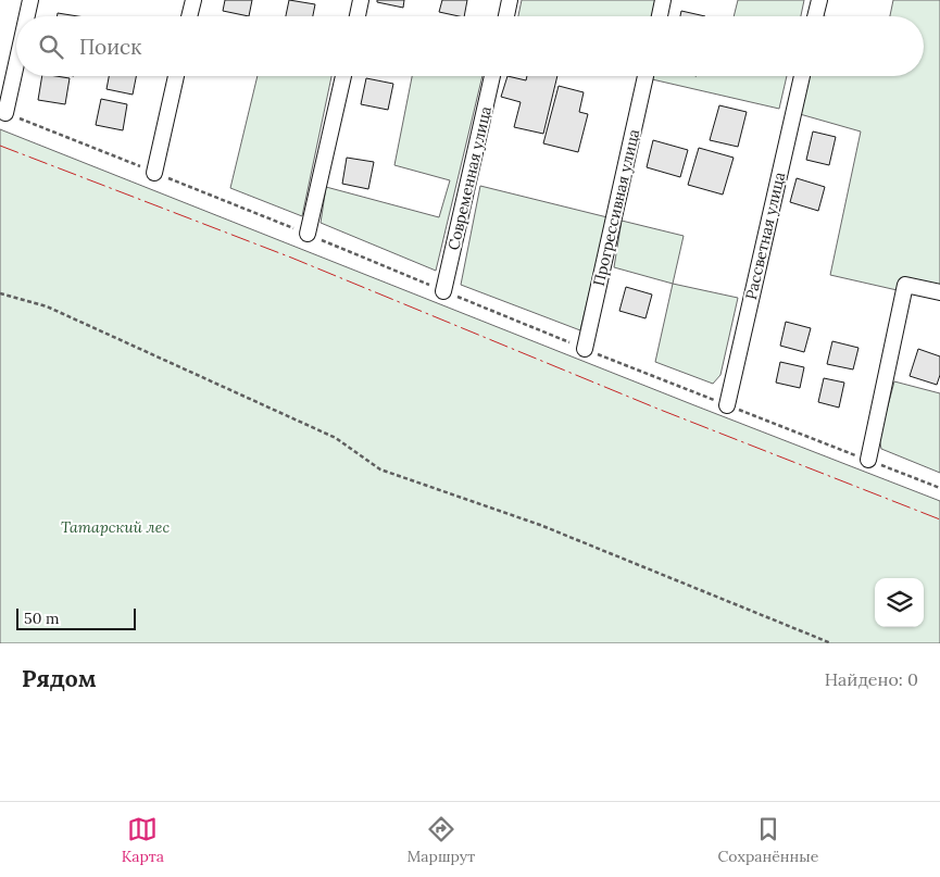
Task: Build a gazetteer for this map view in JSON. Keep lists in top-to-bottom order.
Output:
{
  "streets": {
    "street": ["Современная улица", "Прогрессивная улица", "Рассветная улица"]
  },
  "parks": ["Татарский лес"],
  "scale_bar": "50 m",
  "page": {
    "search": "Поиск",
    "scale": "50 m",
    "heading": ["Рядом", "Найдено: 0"],
    "nav": ["Карта", "Маршрут", "Сохранённые"]
  }
}
